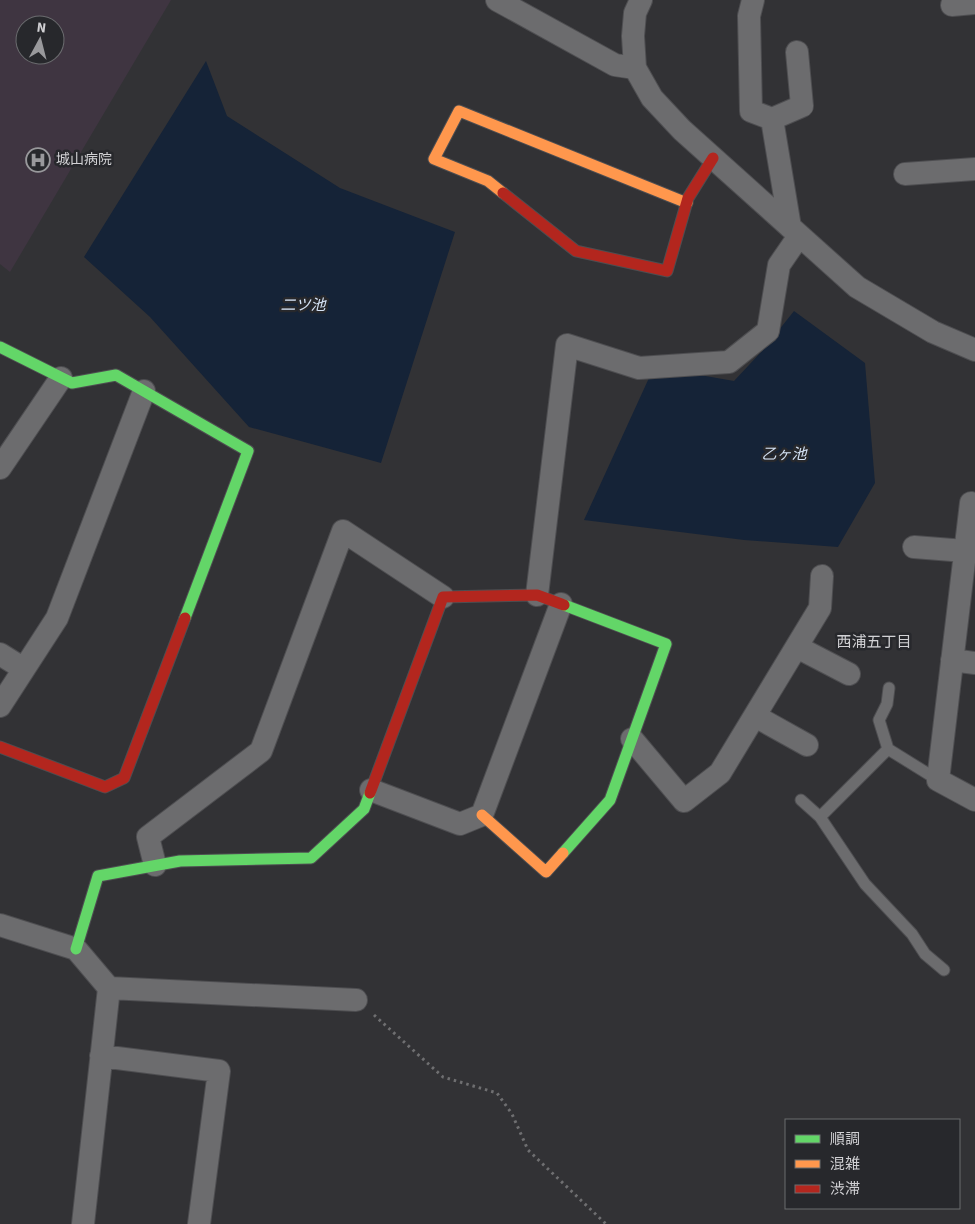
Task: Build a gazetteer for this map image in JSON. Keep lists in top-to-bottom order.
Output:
{
  "districts": ["西浦五丁目"],
  "water": ["二ツ池", "乙ヶ池"],
  "places": {
    "hospital": ["城山病院"]
  },
  "legend": ["順調", "混雑", "渋滞"],
  "north": "top"
}
